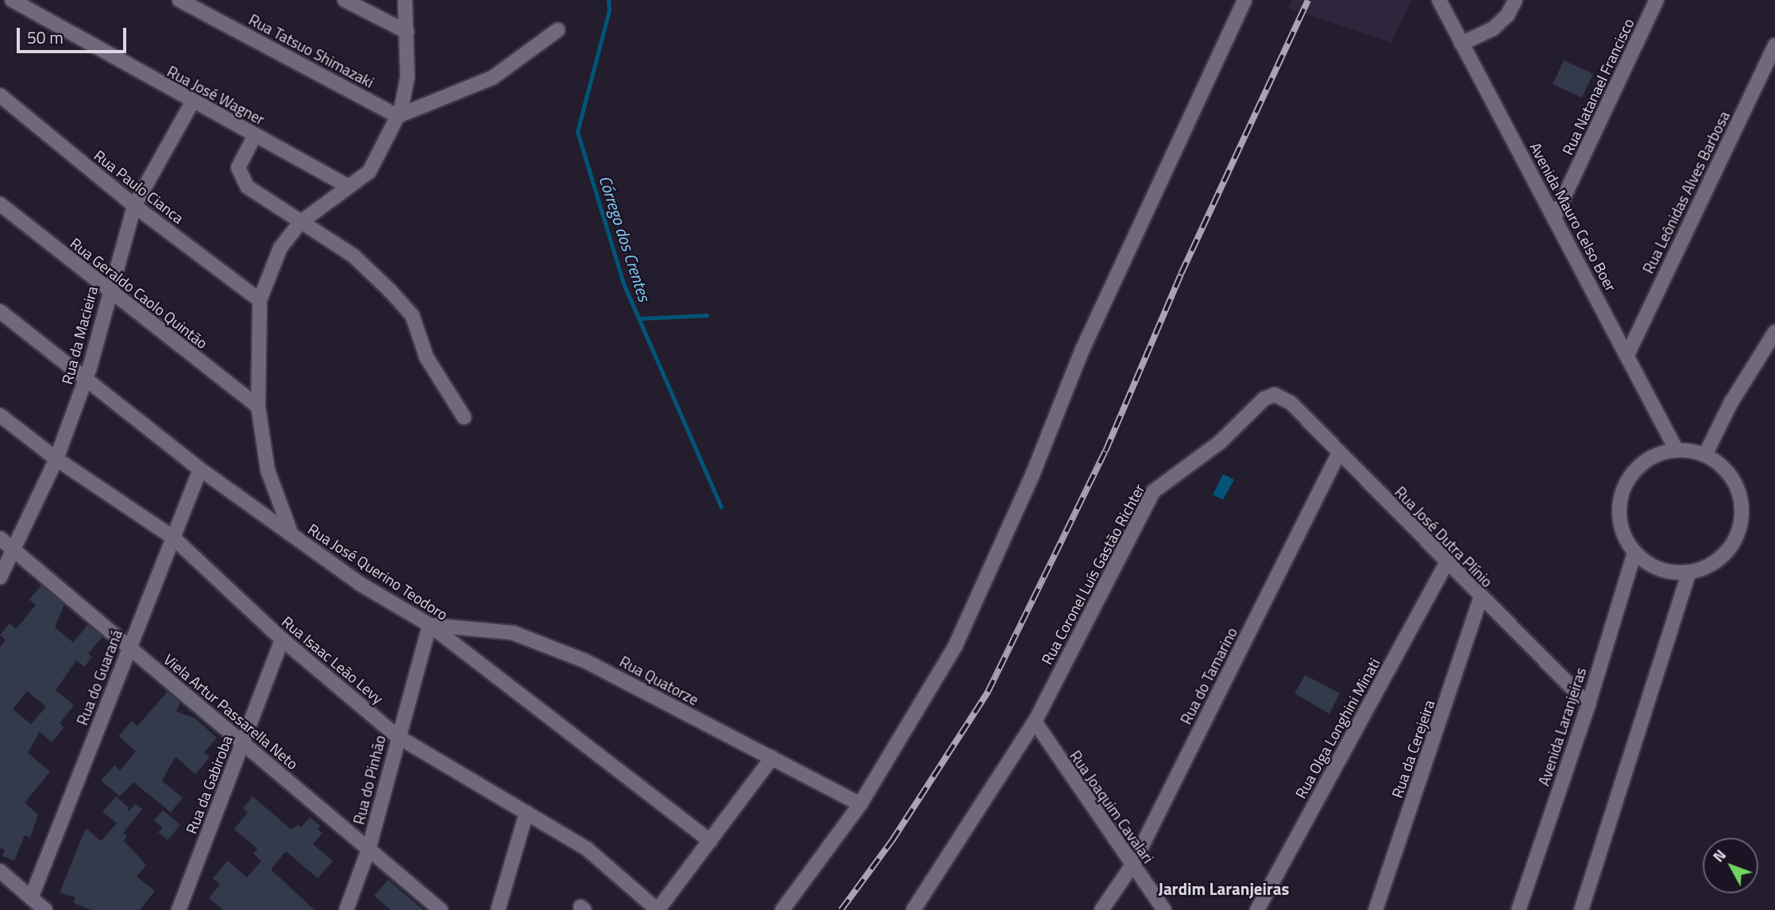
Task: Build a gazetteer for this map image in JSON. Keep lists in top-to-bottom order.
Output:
{
  "streets": {
    "street": [
      "Rua Tatsuo Shimazaki",
      "Rua Natanael Francisco",
      "Rua José Wagner",
      "Rua Paulo Cianca",
      "Rua Leônidas Alves Barbosa",
      "Avenida Mauro Celso Boer",
      "Rua Geraldo Caolo Quintão",
      "Rua da Macieira",
      "Rua José Dutra Plínio",
      "Rua José Querino Teodoro",
      "Rua Coronel Luís Gastão Richter",
      "Rua Isaac Leão Levy",
      "Rua do Tamarino",
      "Rua do Guaraná",
      "Rua Quatorze",
      "Viela Artur Passarella Neto",
      "Avenida Laranjeiras",
      "Rua Olga Longhini Minati",
      "Rua da Cerejeira",
      "Rua do Pinhão",
      "Rua da Gabiroba",
      "Rua Joaquim Cavalari"
    ]
  },
  "crossings": [
    ["Rua Natanael Francisco", "Avenida Mauro Celso Boer"],
    ["Rua José Wagner", "Rua da Macieira"],
    ["Rua Paulo Cianca", "Rua da Macieira"],
    ["Rua Leônidas Alves Barbosa", "Avenida Mauro Celso Boer"],
    ["Avenida Mauro Celso Boer", "Avenida Laranjeiras"],
    ["Rua Geraldo Caolo Quintão", "Rua da Macieira"],
    ["Rua da Macieira", "Rua José Querino Teodoro"],
    ["Rua da Macieira", "Rua Isaac Leão Levy"],
    ["Rua da Macieira", "Viela Artur Passarella Neto"],
    ["Rua José Dutra Plínio", "Rua Coronel Luís Gastão Richter"],
    ["Rua José Dutra Plínio", "Rua do Tamarino"],
    ["Rua José Dutra Plínio", "Avenida Laranjeiras"],
    ["Rua José Dutra Plínio", "Rua Olga Longhini Minati"],
    ["Rua José Dutra Plínio", "Rua da Cerejeira"],
    ["Rua José Querino Teodoro", "Rua do Guaraná"],
    ["Rua José Querino Teodoro", "Rua Quatorze"],
    ["Rua José Querino Teodoro", "Rua do Pinhão"],
    ["Rua Coronel Luís Gastão Richter", "Rua Joaquim Cavalari"],
    ["Rua Isaac Leão Levy", "Rua do Guaraná"],
    ["Rua Isaac Leão Levy", "Rua do Pinhão"],
    ["Rua Isaac Leão Levy", "Rua da Gabiroba"],
    ["Rua do Tamarino", "Rua Joaquim Cavalari"],
    ["Rua do Guaraná", "Viela Artur Passarella Neto"],
    ["Rua Quatorze", "Rua do Pinhão"],
    ["Viela Artur Passarella Neto", "Rua do Pinhão"],
    ["Viela Artur Passarella Neto", "Rua da Gabiroba"]
  ],
  "districts": ["Jardim Laranjeiras"],
  "water": ["Córrego dos Crentes"],
  "scale_bar": "50 m",
  "north": "top left"
}
